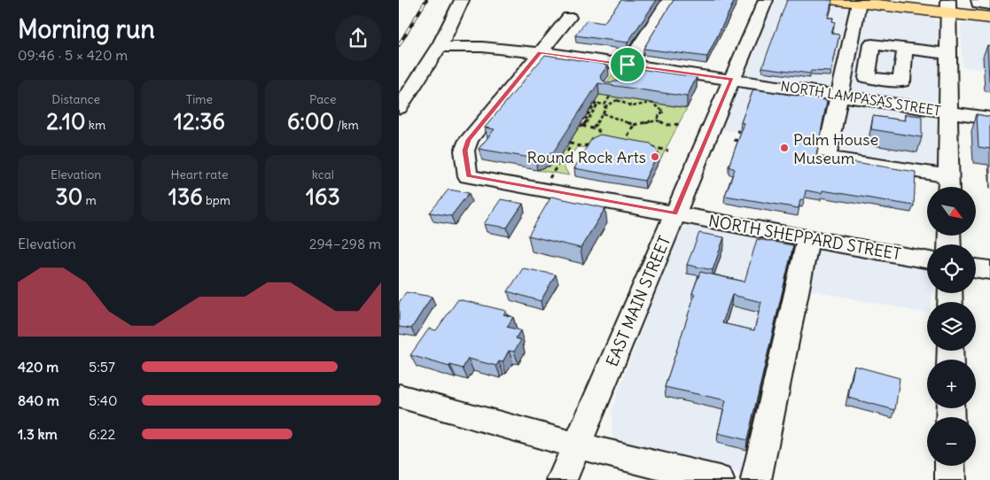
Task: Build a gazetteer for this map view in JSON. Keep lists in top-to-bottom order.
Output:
{
  "streets": {
    "street": ["NORTH LAMPASAS STREET", "NORTH SHEPPARD STREET", "EAST MAIN STREET"]
  },
  "crossings": [
    ["NORTH LAMPASAS STREET", "NORTH SHEPPARD STREET"],
    ["NORTH LAMPASAS STREET", "EAST MAIN STREET"],
    ["NORTH SHEPPARD STREET", "EAST MAIN STREET"]
  ],
  "places": ["Palm House Museum", "Round Rock Arts"],
  "north": "bottom right",
  "page": {
    "heading": ["Morning run", "09:46 · 5 × 420 m"],
    "stats": [
      ["Distance", "2.10 km"],
      ["Time", "12:36"],
      ["Pace", "6:00 /km"],
      ["Elevation", "30 m"],
      ["Heart rate", "136 bpm"],
      ["kcal", "163"]
    ],
    "map_buttons": ["+", "−"],
    "chart": ["Elevation", "294–298 m"],
    "list": [
      {
        "name": "420 m",
        "note": "5:57"
      },
      {
        "name": "840 m",
        "note": "5:40"
      },
      {
        "name": "1.3 km",
        "note": "6:22"
      }
    ]
  }
}
